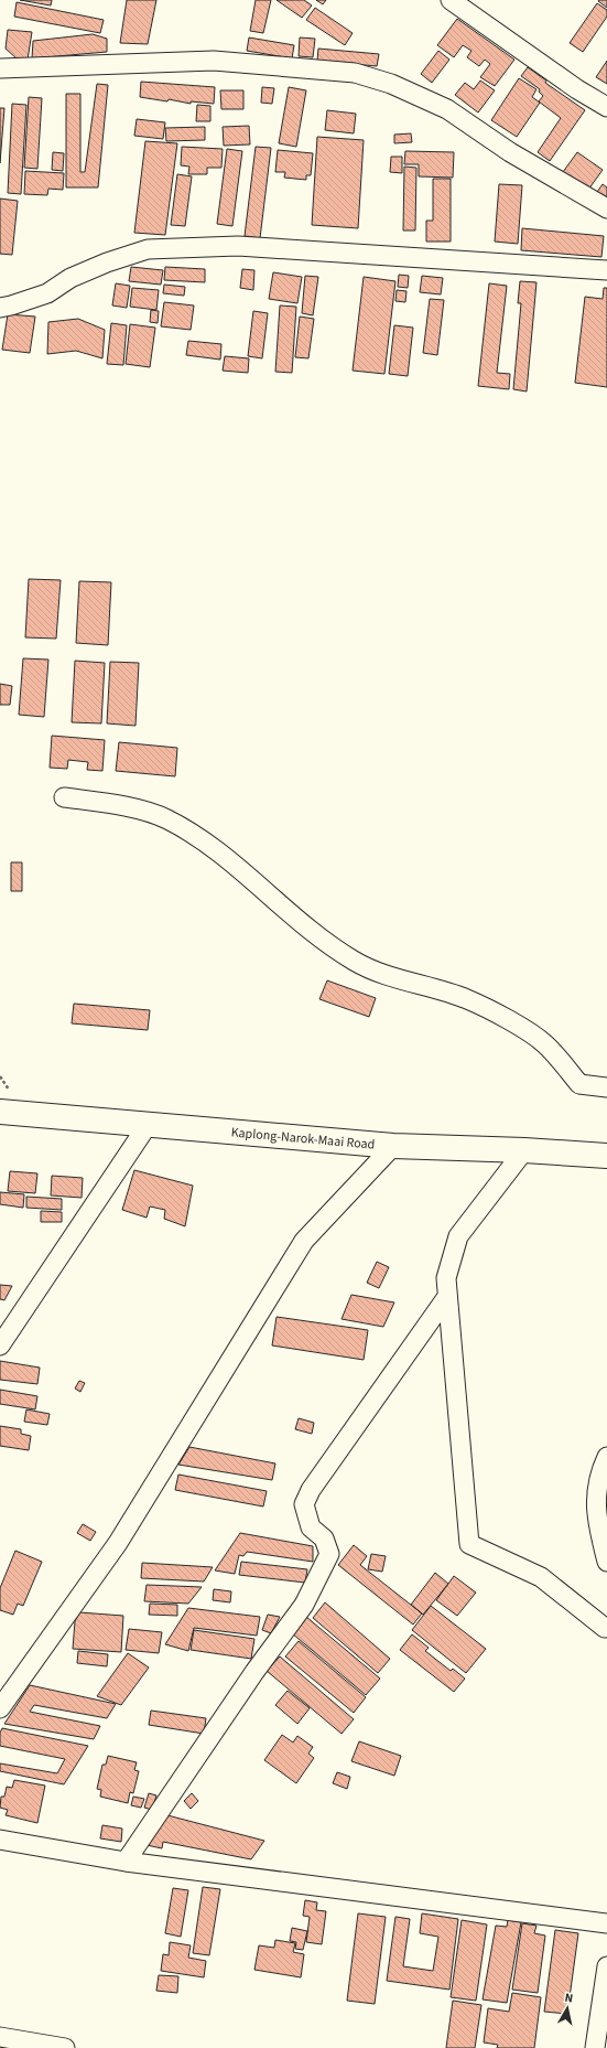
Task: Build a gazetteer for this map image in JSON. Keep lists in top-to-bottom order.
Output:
{
  "streets": {
    "highway": ["Kaplong-Narok-Maai Road"]
  },
  "north": "top"
}
